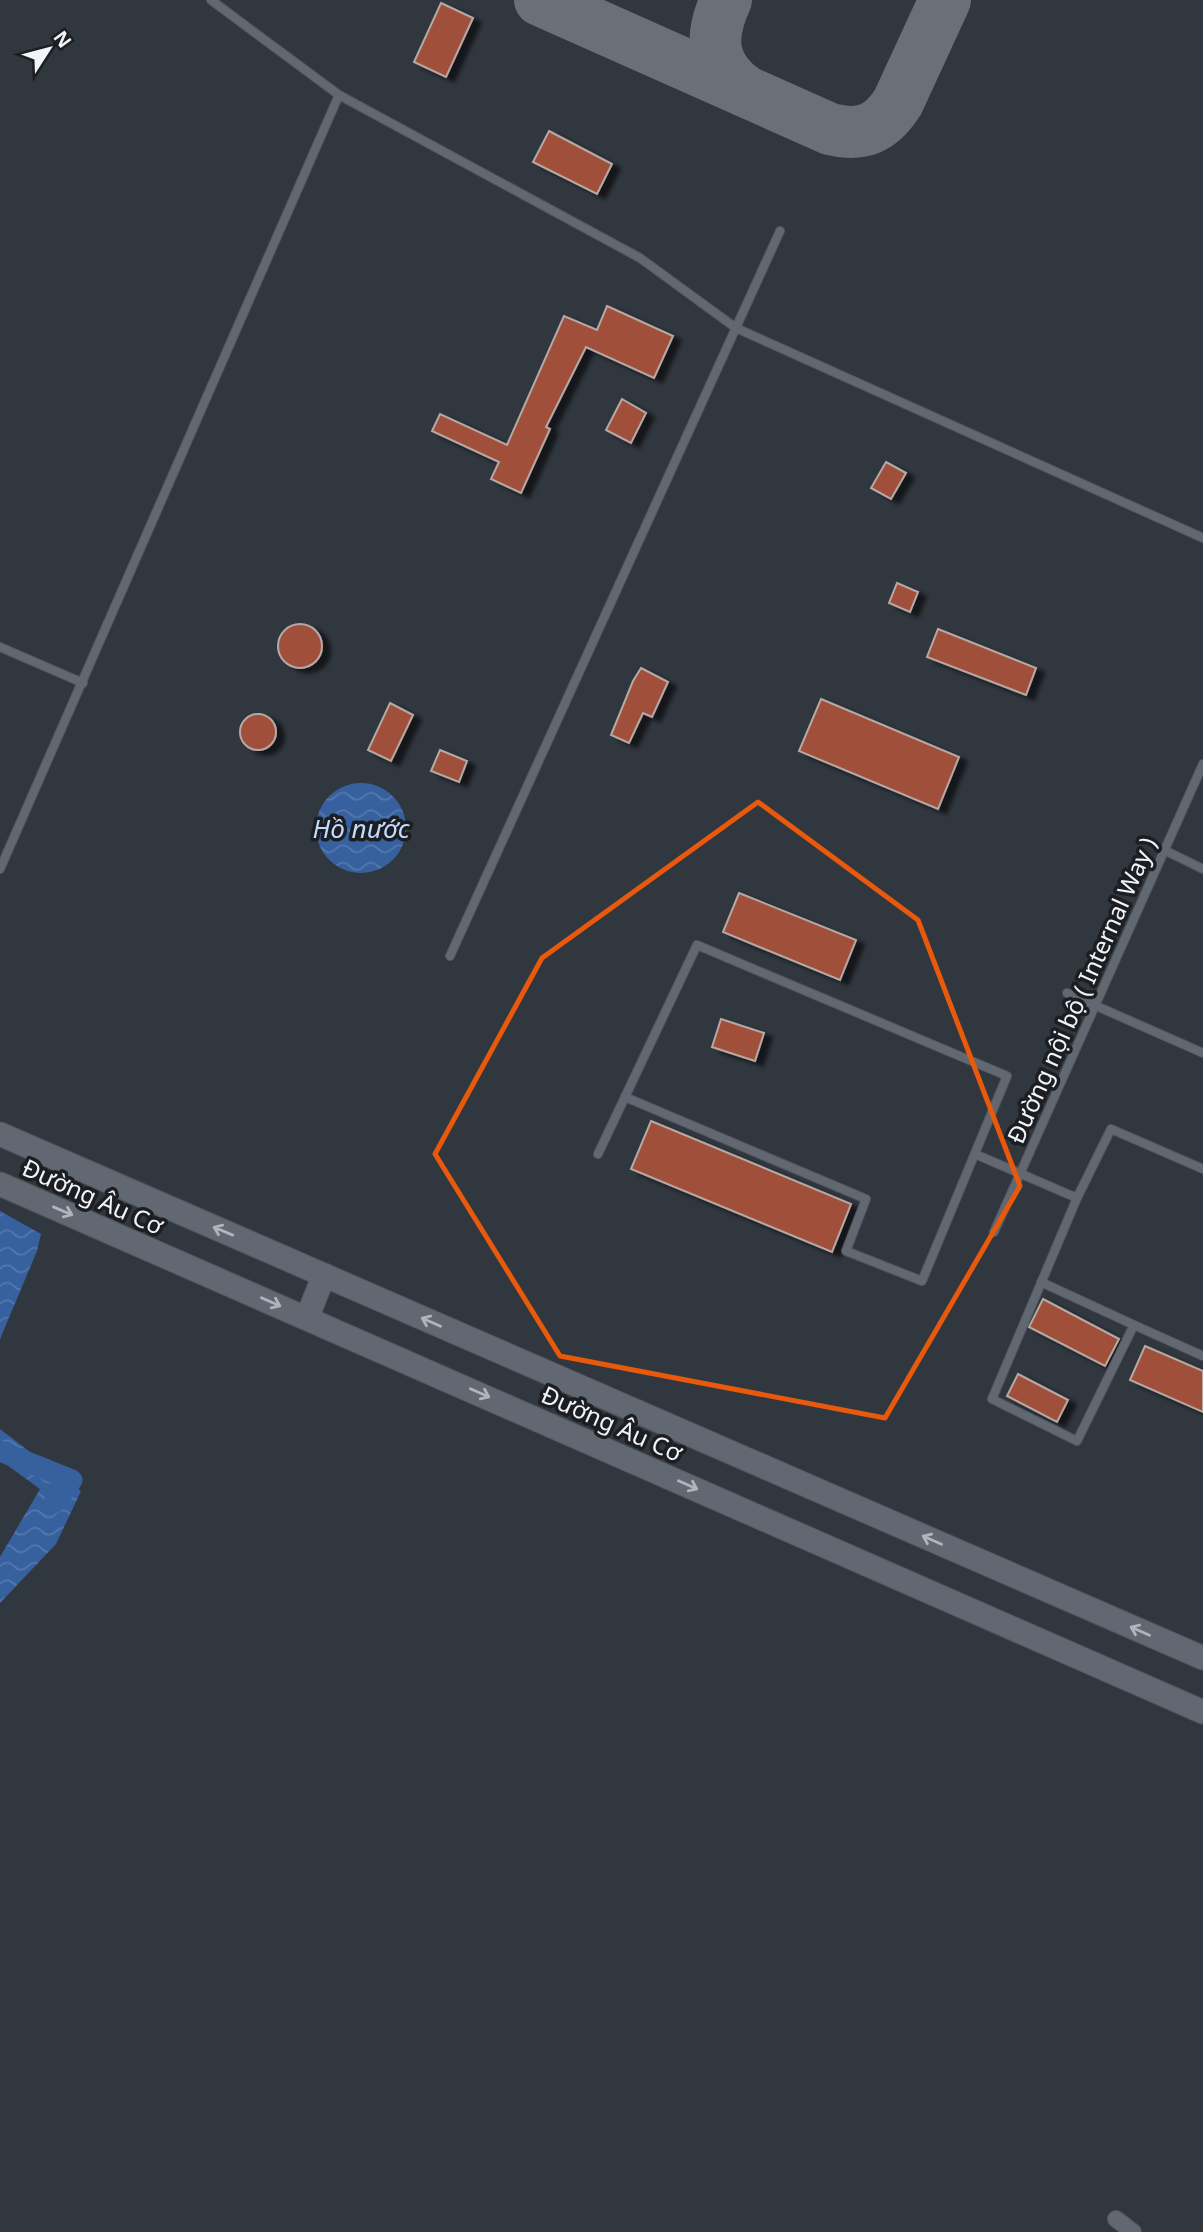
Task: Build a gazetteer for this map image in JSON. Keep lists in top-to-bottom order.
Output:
{
  "streets": {
    "street": ["Đường Âu Cơ"],
    "lane": ["Đường nội bộ ( Internal Way )"]
  },
  "water": ["Hồ nước"],
  "north": "top right"
}
